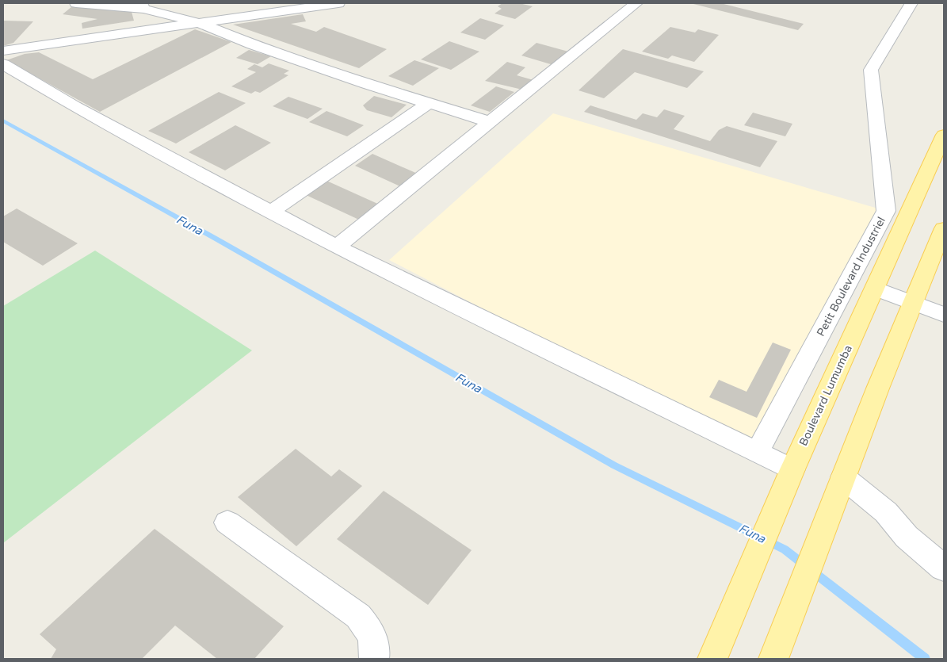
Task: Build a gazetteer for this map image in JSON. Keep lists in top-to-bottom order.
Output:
{
  "streets": {
    "main road": ["Boulevard Lumumba"],
    "street": ["Petit Boulevard Industriel"]
  },
  "water": ["Funa"]
}
